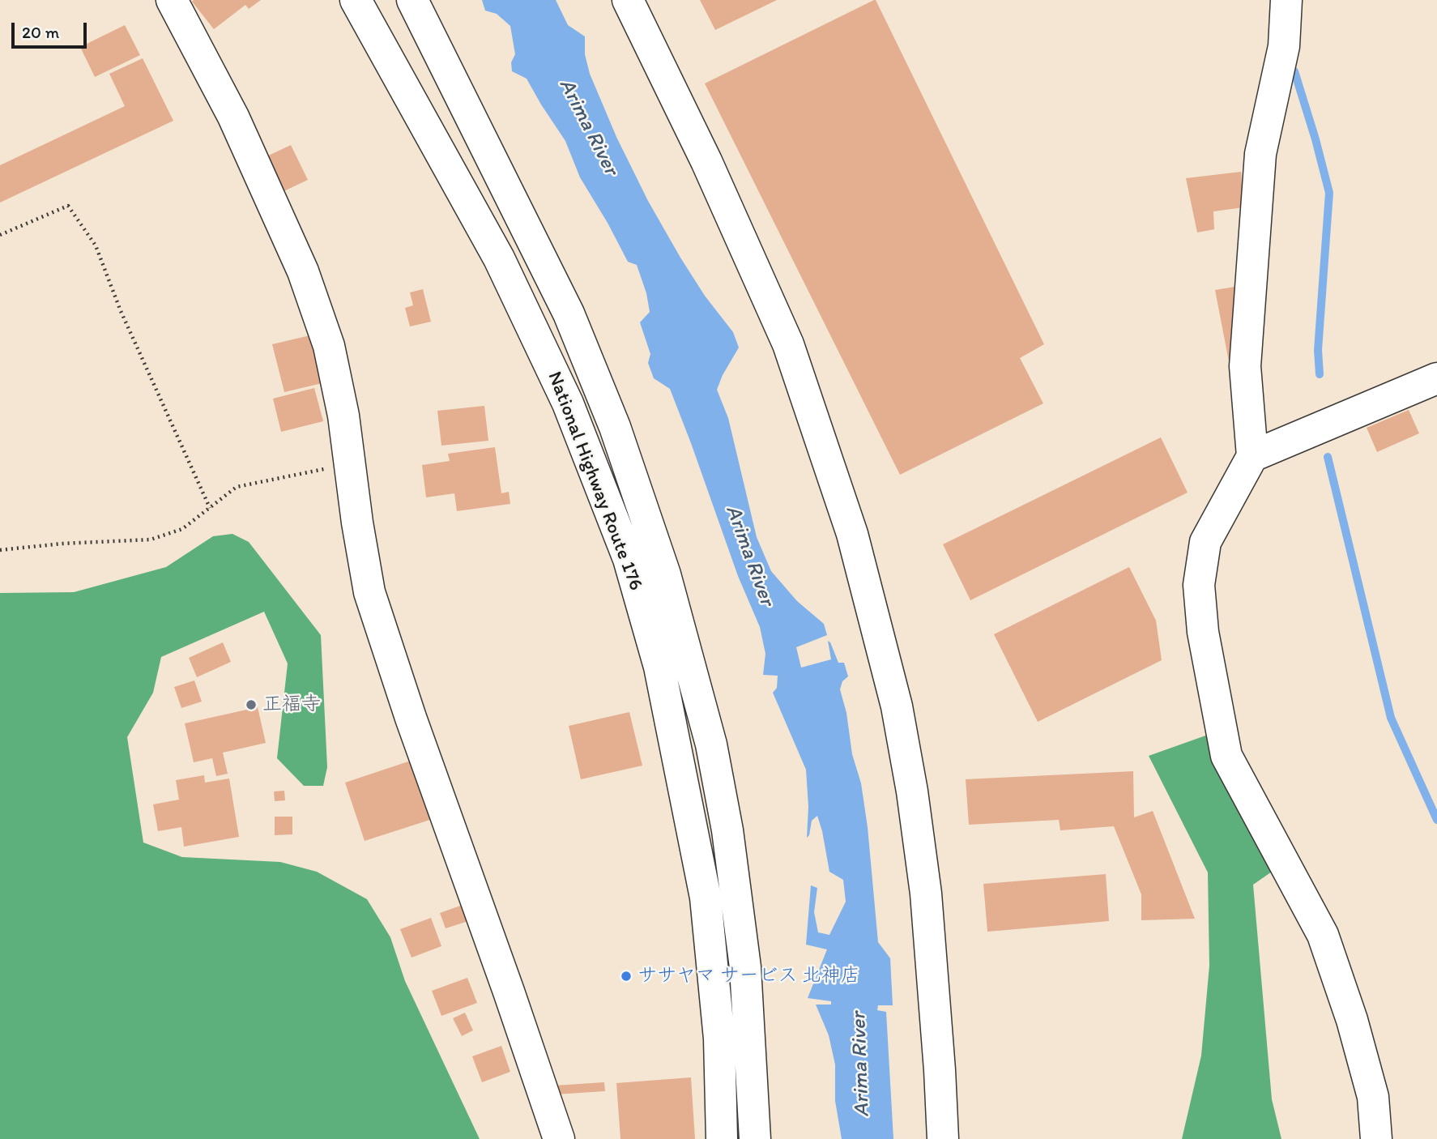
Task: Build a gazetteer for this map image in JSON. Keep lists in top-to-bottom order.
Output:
{
  "streets": {
    "main road": ["National Highway Route 176"]
  },
  "water": ["Arima River"],
  "places": ["正福寺", "ササヤマ サービス 北神店"],
  "scale_bar": "20 m"
}
